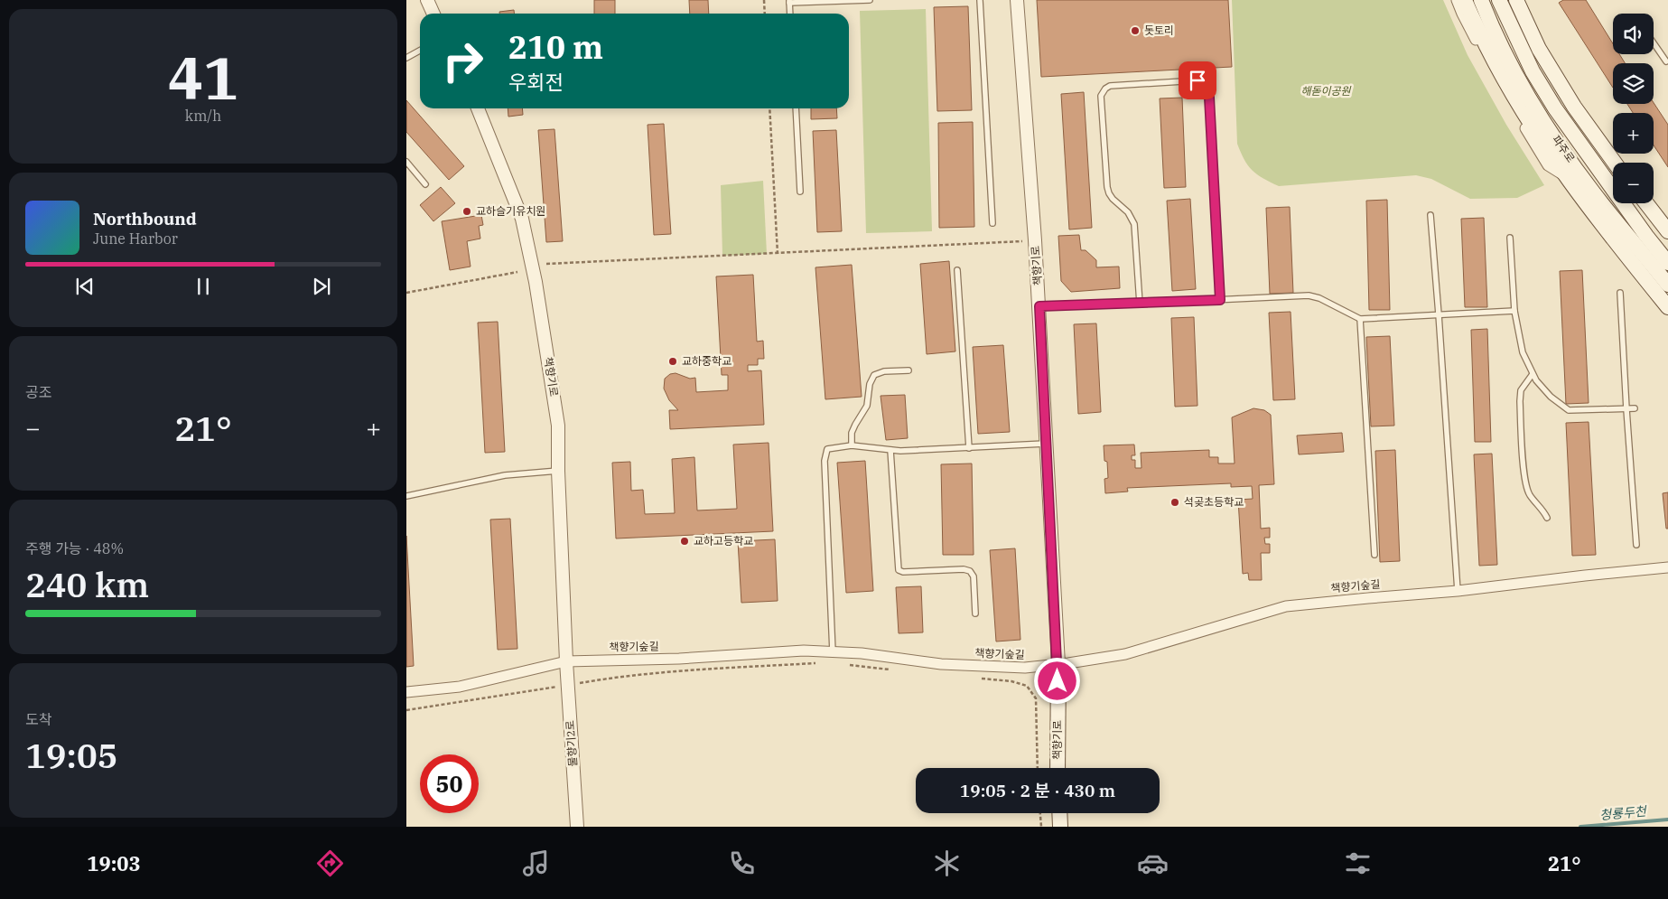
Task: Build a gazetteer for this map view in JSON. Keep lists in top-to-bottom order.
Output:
{
  "streets": {
    "main road": ["파주로", "책향기로"],
    "street": ["책향기숲길", "물향기2로"]
  },
  "crossings": [
    ["책향기로", "책향기숲길"],
    ["책향기로", "물향기2로"],
    ["책향기숲길", "물향기2로"]
  ],
  "water": ["청룡두천"],
  "parks": ["해돋이공원"],
  "places": [
    "돗토리",
    "교하슬기유치원",
    "교하중학교",
    "석곶초등학교",
    "교하고등학교"
  ],
  "page": {
    "tile": [
      ["41", "km/h"],
      "공조",
      ["주행 가능 · 48%", "240 km"],
      ["도착", "19:05"]
    ],
    "map_buttons": ["+", "−"],
    "turn": ["210 m", "우회전"],
    "song": ["Northbound", "June Harbor"],
    "heat": ["−", "21°", "+"],
    "limit": "50",
    "trip": "19:05 · 2 분 · 430 m",
    "tabs": ["19:03", "21°"]
  }
}
